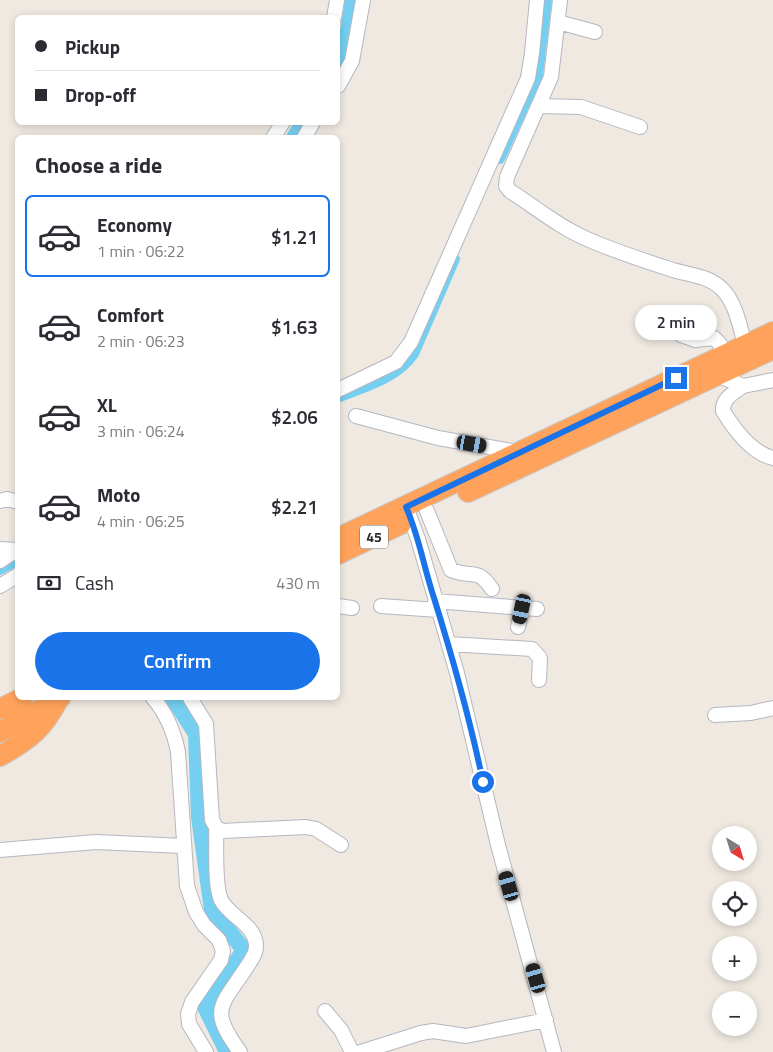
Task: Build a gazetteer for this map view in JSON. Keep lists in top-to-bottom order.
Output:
{
  "streets": {
    "highway": ["45"]
  },
  "north": "bottom right",
  "page": {
    "banner": ["Pickup", "Drop-off"],
    "heading": "Choose a ride",
    "list": [
      {
        "name": "Economy",
        "note": "1 min · 06:22",
        "value": "$1.21"
      },
      {
        "name": "Comfort",
        "note": "2 min · 06:23",
        "value": "$1.63"
      },
      {
        "name": "XL",
        "note": "3 min · 06:24",
        "value": "$2.06"
      },
      {
        "name": "Moto",
        "note": "4 min · 06:25",
        "value": "$2.21"
      }
    ],
    "bubble": "2 min",
    "pay": ["Cash", "430 m"],
    "buttons": "Confirm",
    "map_buttons": ["+", "−"]
  }
}
